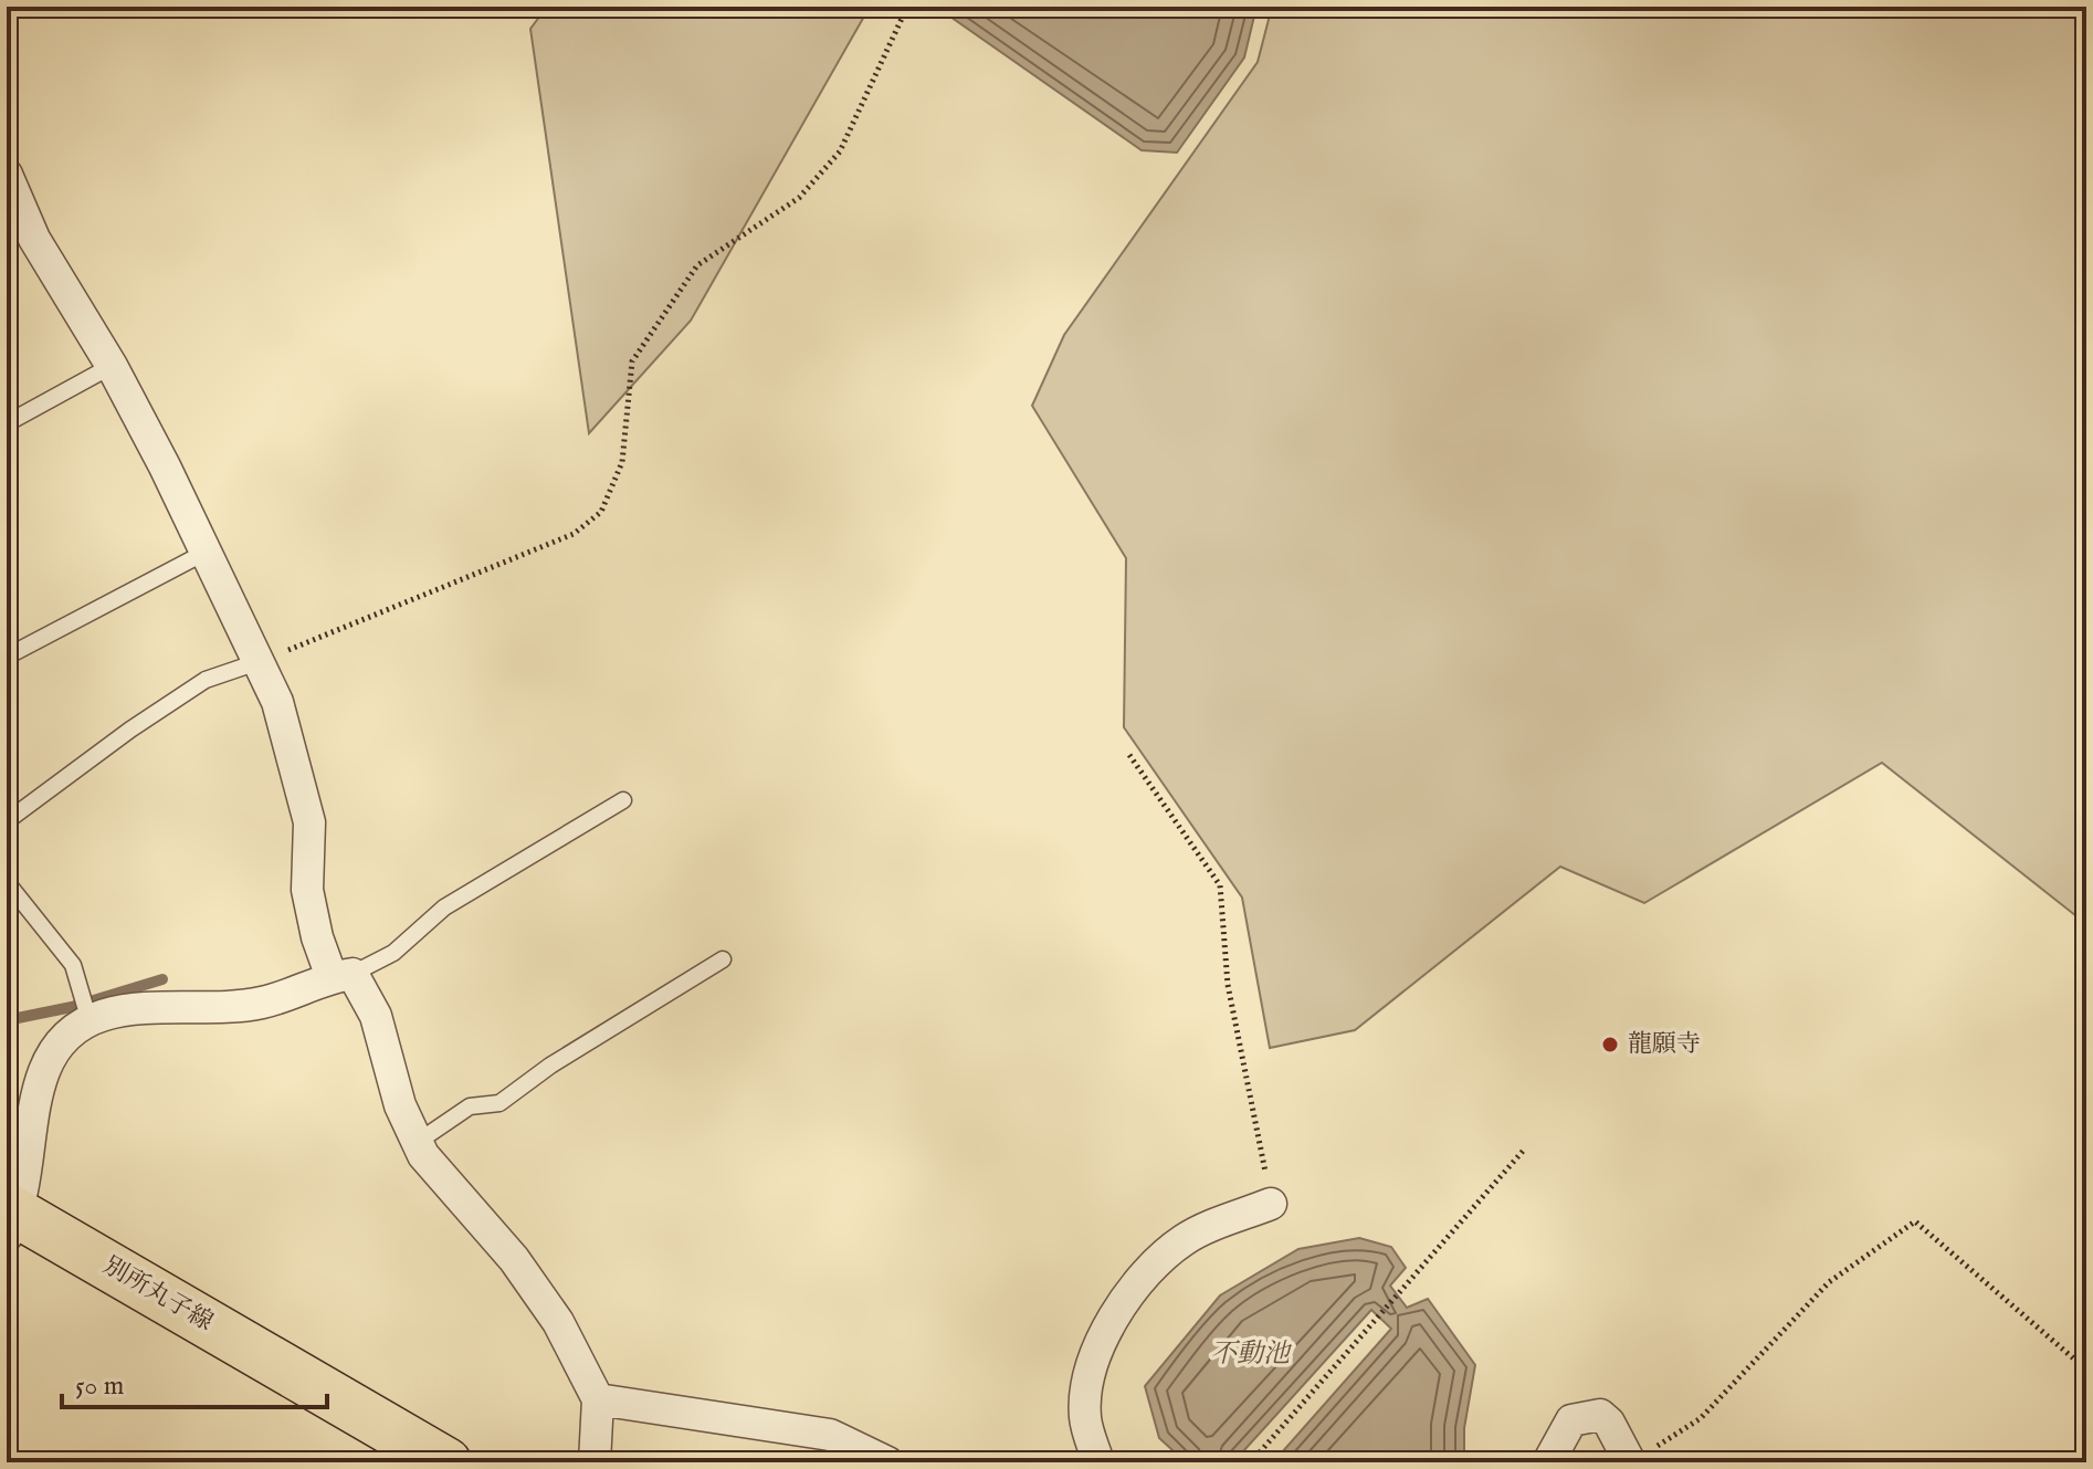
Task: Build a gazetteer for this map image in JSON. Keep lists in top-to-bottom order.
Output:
{
  "streets": {
    "main road": ["別所丸子線"]
  },
  "water": ["不動池"],
  "places": ["龍願寺"],
  "scale_bar": "50 m"
}
